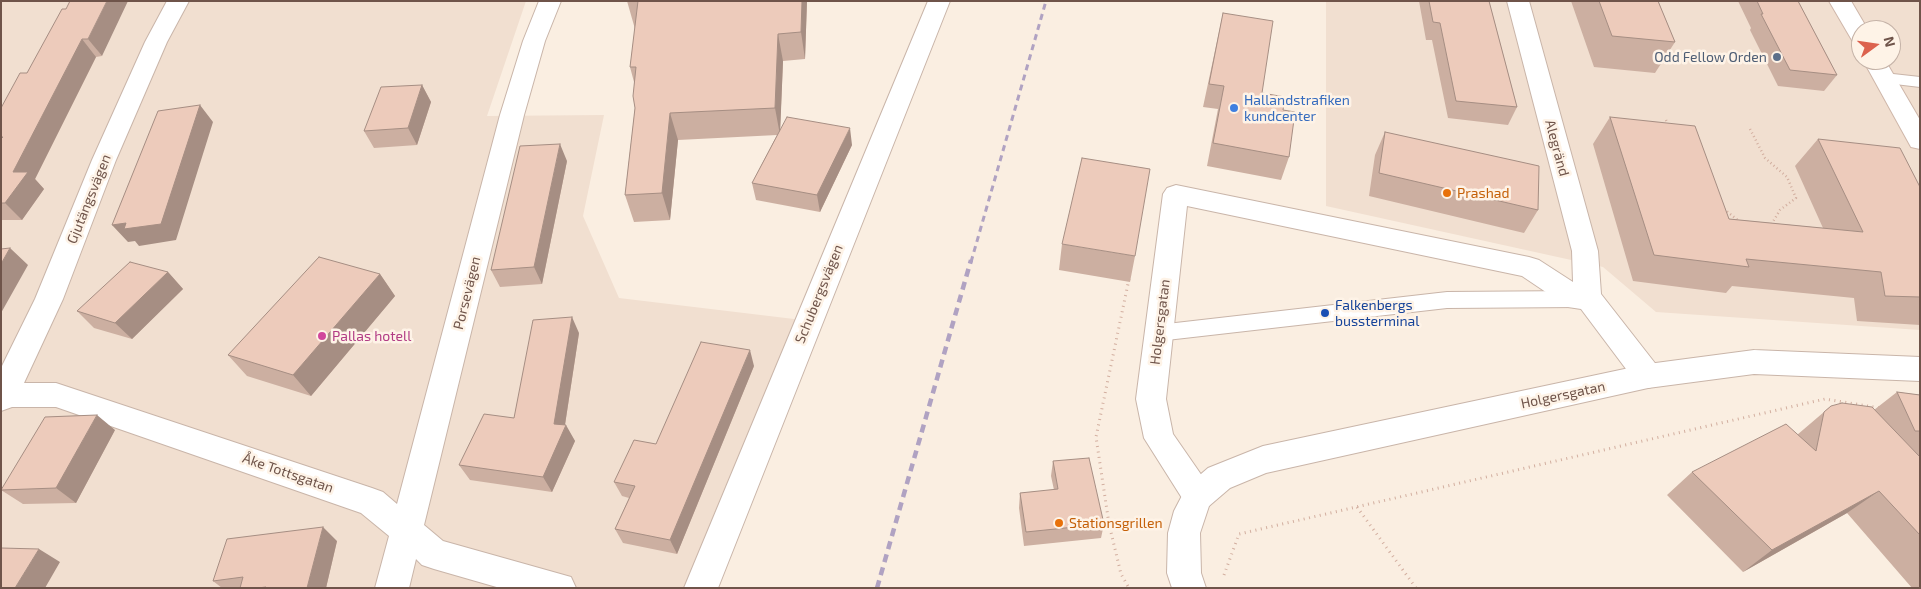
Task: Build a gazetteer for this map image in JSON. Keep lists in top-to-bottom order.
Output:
{
  "streets": {
    "street": [
      "Alegränd",
      "Gjutängsvägen",
      "Porsevägen",
      "Schubergsvägen",
      "Holgersgatan",
      "Åke Tottsgatan"
    ]
  },
  "crossings": [
    ["Alegränd", "Holgersgatan"],
    ["Gjutängsvägen", "Åke Tottsgatan"],
    ["Porsevägen", "Åke Tottsgatan"]
  ],
  "places": [
    "Odd Fellow Orden",
    "Hallandstrafiken kundcenter",
    "Prashad",
    "Falkenbergs bussterminal",
    "Pallas hotell",
    "Stationsgrillen"
  ],
  "north": "right"
}
